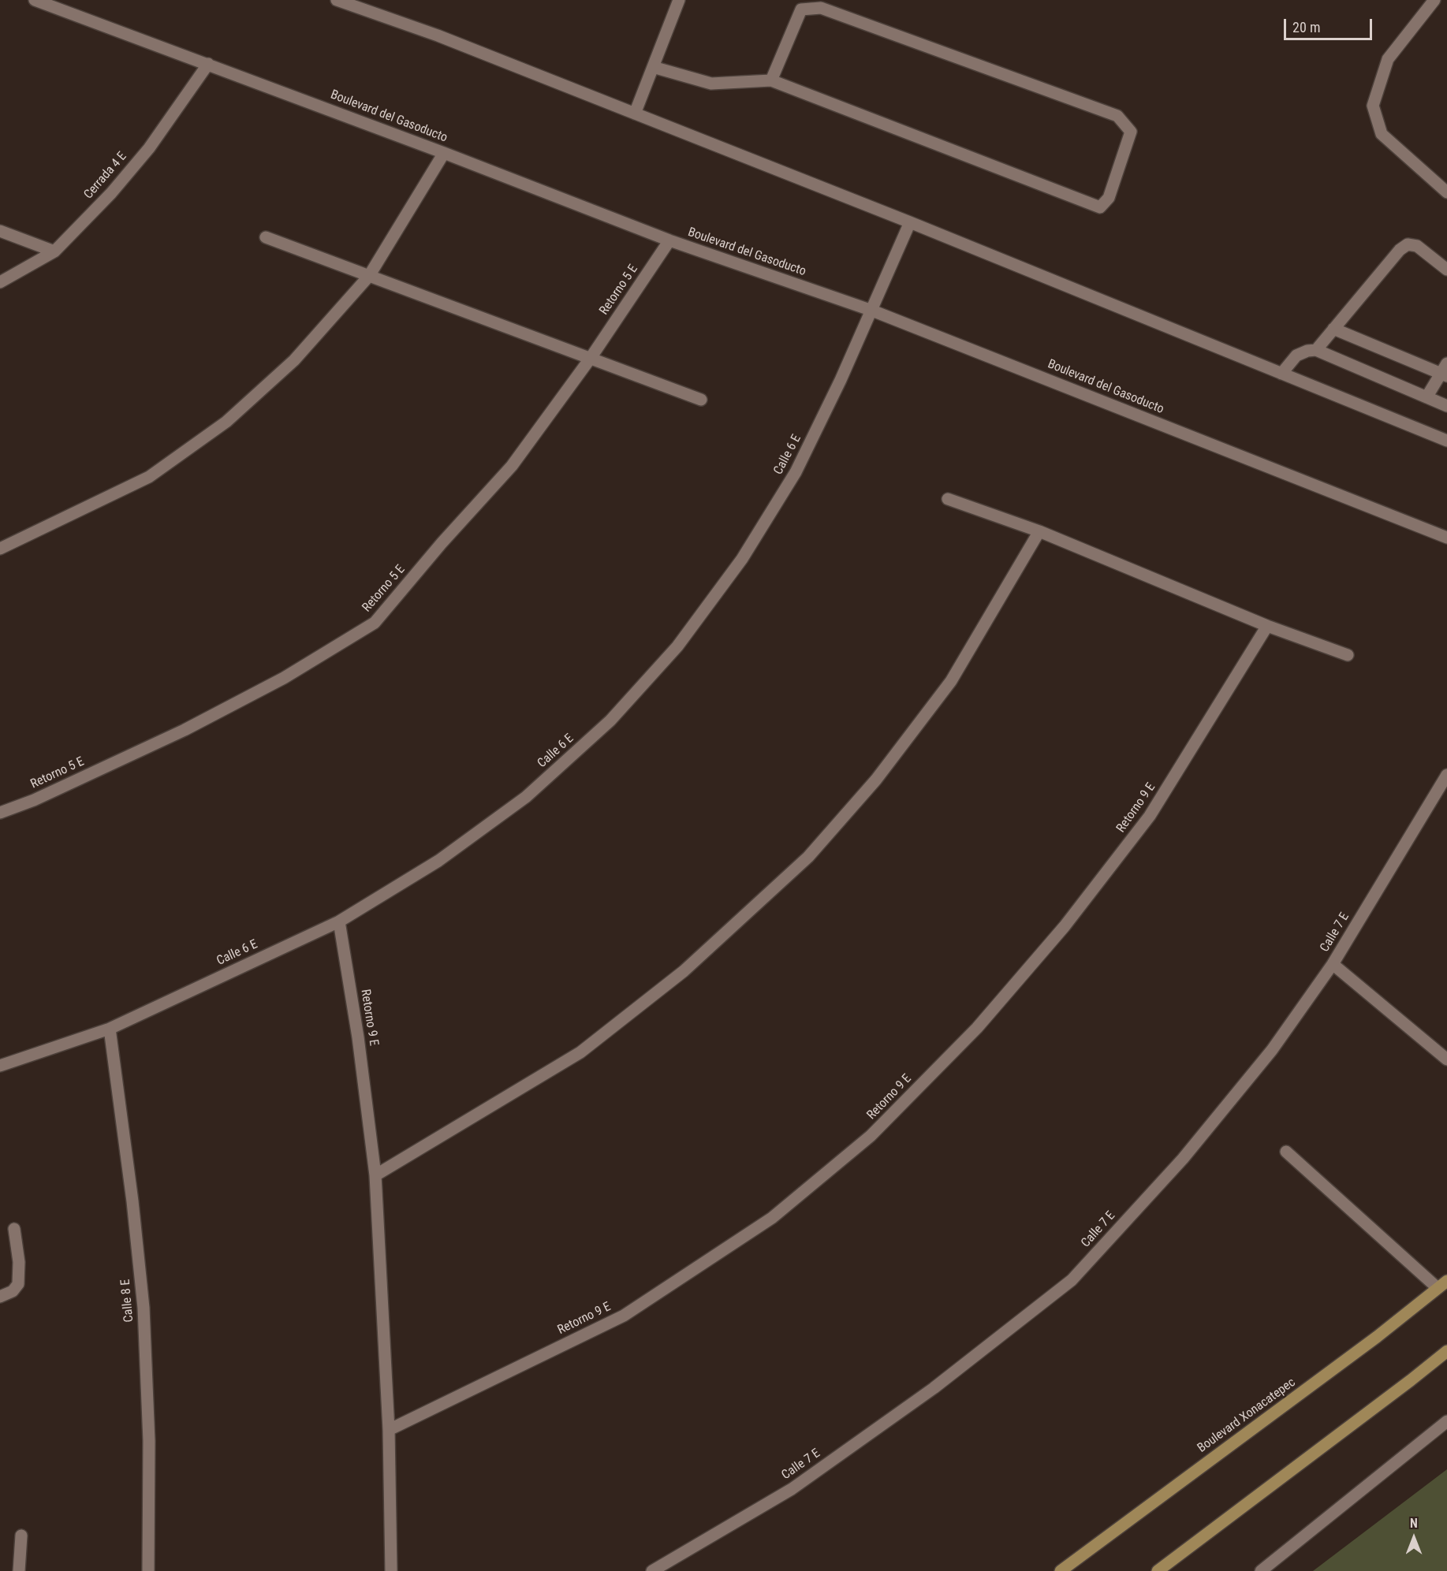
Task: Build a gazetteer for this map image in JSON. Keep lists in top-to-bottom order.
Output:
{
  "streets": {
    "main road": ["Boulevard Xonacatepec"],
    "street": [
      "Boulevard del Gasoducto",
      "Cerrada 4 E",
      "Retorno 5 E",
      "Calle 6 E",
      "Retorno 9 E",
      "Calle 7 E",
      "Calle 8 E"
    ]
  },
  "crossings": [
    ["Boulevard del Gasoducto", "Cerrada 4 E"],
    ["Boulevard del Gasoducto", "Retorno 5 E"],
    ["Boulevard del Gasoducto", "Calle 6 E"],
    ["Calle 6 E", "Retorno 9 E"],
    ["Calle 6 E", "Calle 8 E"]
  ],
  "scale_bar": "20 m",
  "north": "top"
}
